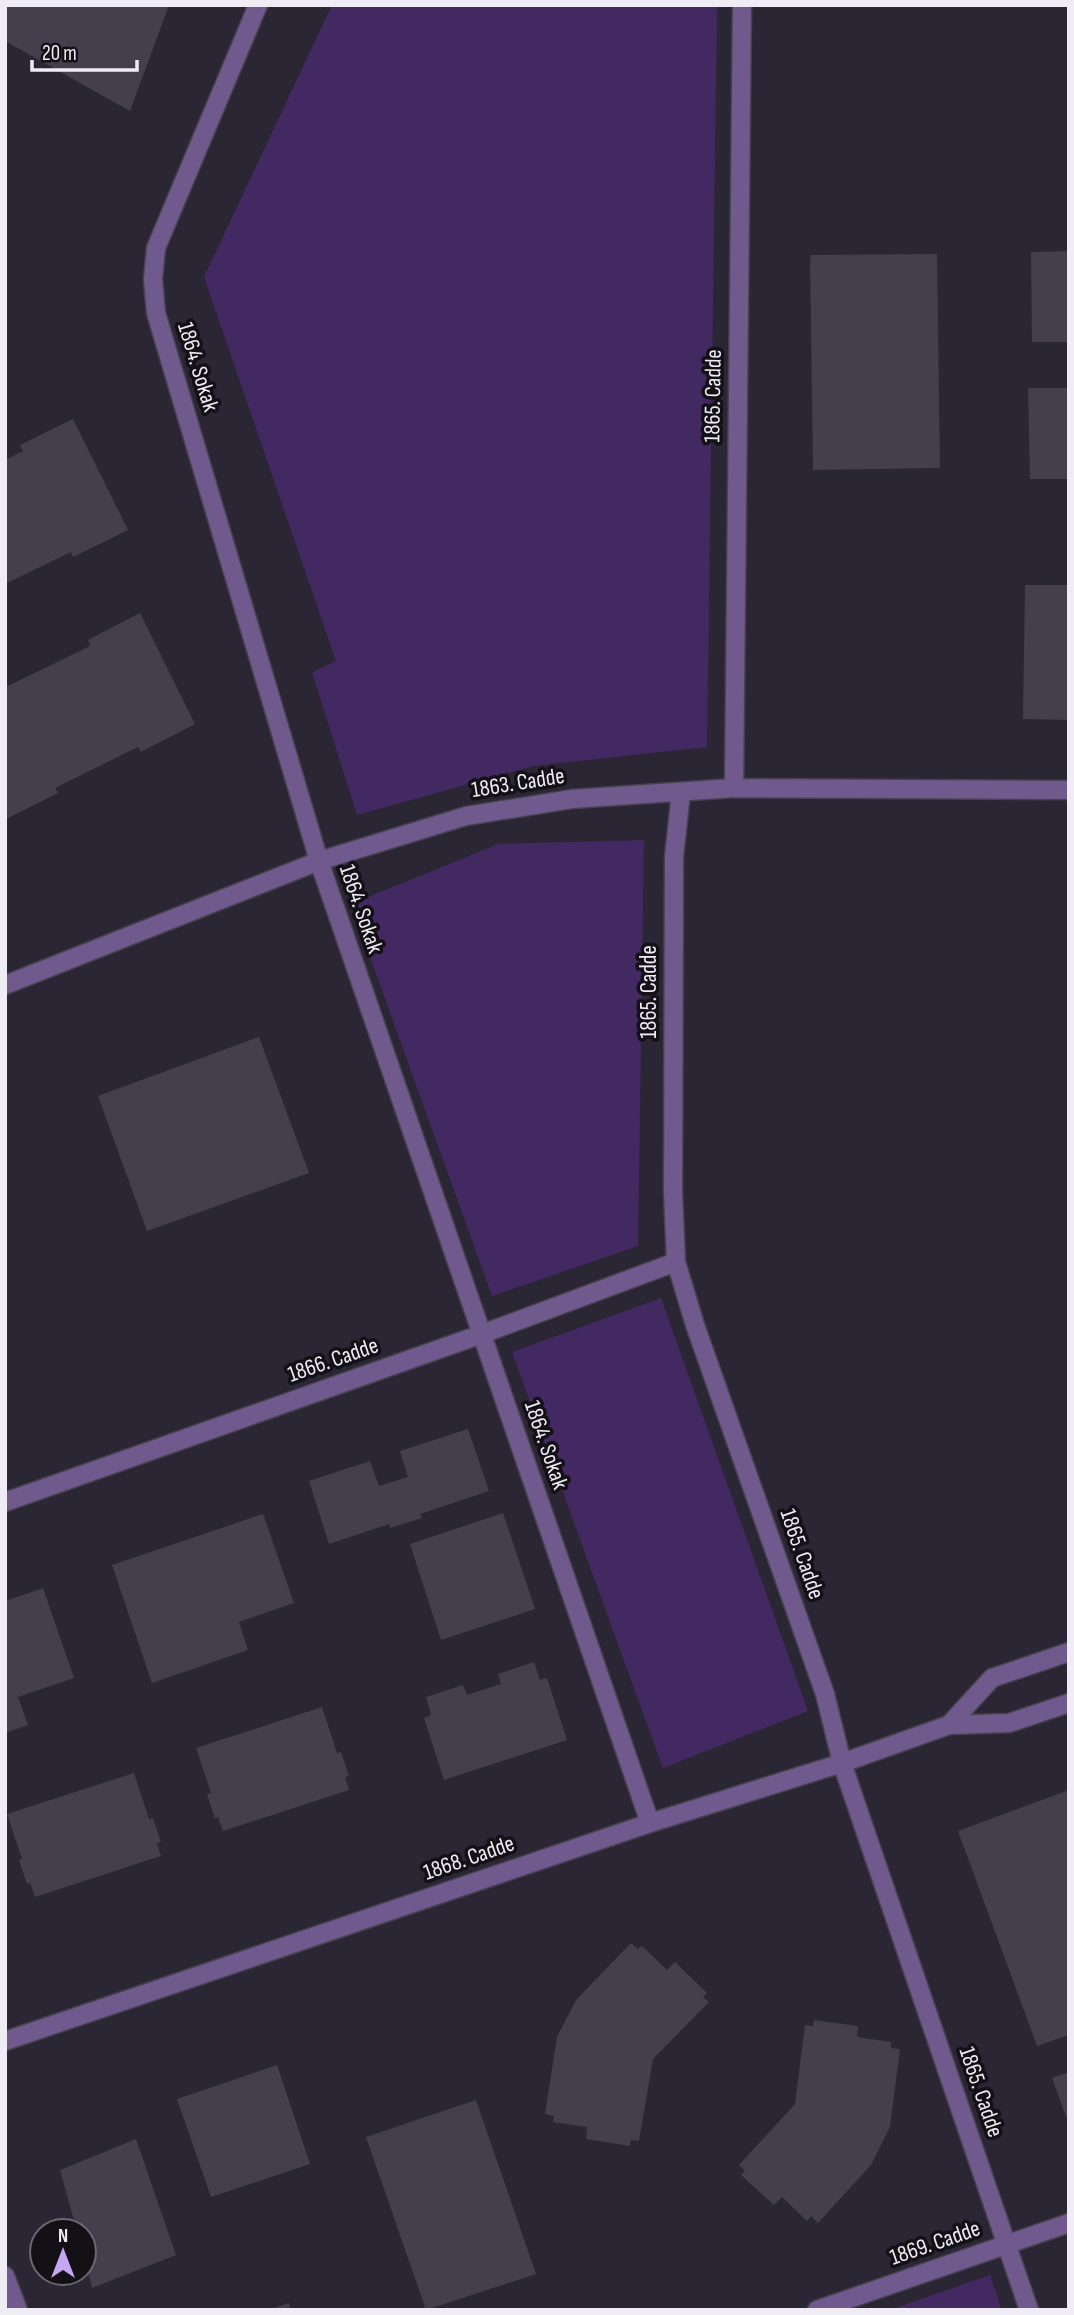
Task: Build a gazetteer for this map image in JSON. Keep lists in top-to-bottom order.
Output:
{
  "streets": {
    "street": [
      "1864. Sokak",
      "1865. Cadde",
      "1863. Cadde",
      "1866. Cadde",
      "1868. Cadde",
      "1869. Cadde"
    ]
  },
  "crossings": [
    ["1864. Sokak", "1863. Cadde"],
    ["1864. Sokak", "1866. Cadde"],
    ["1864. Sokak", "1868. Cadde"],
    ["1865. Cadde", "1863. Cadde"],
    ["1865. Cadde", "1866. Cadde"],
    ["1865. Cadde", "1868. Cadde"],
    ["1865. Cadde", "1869. Cadde"]
  ],
  "scale_bar": "20 m",
  "north": "top"
}
